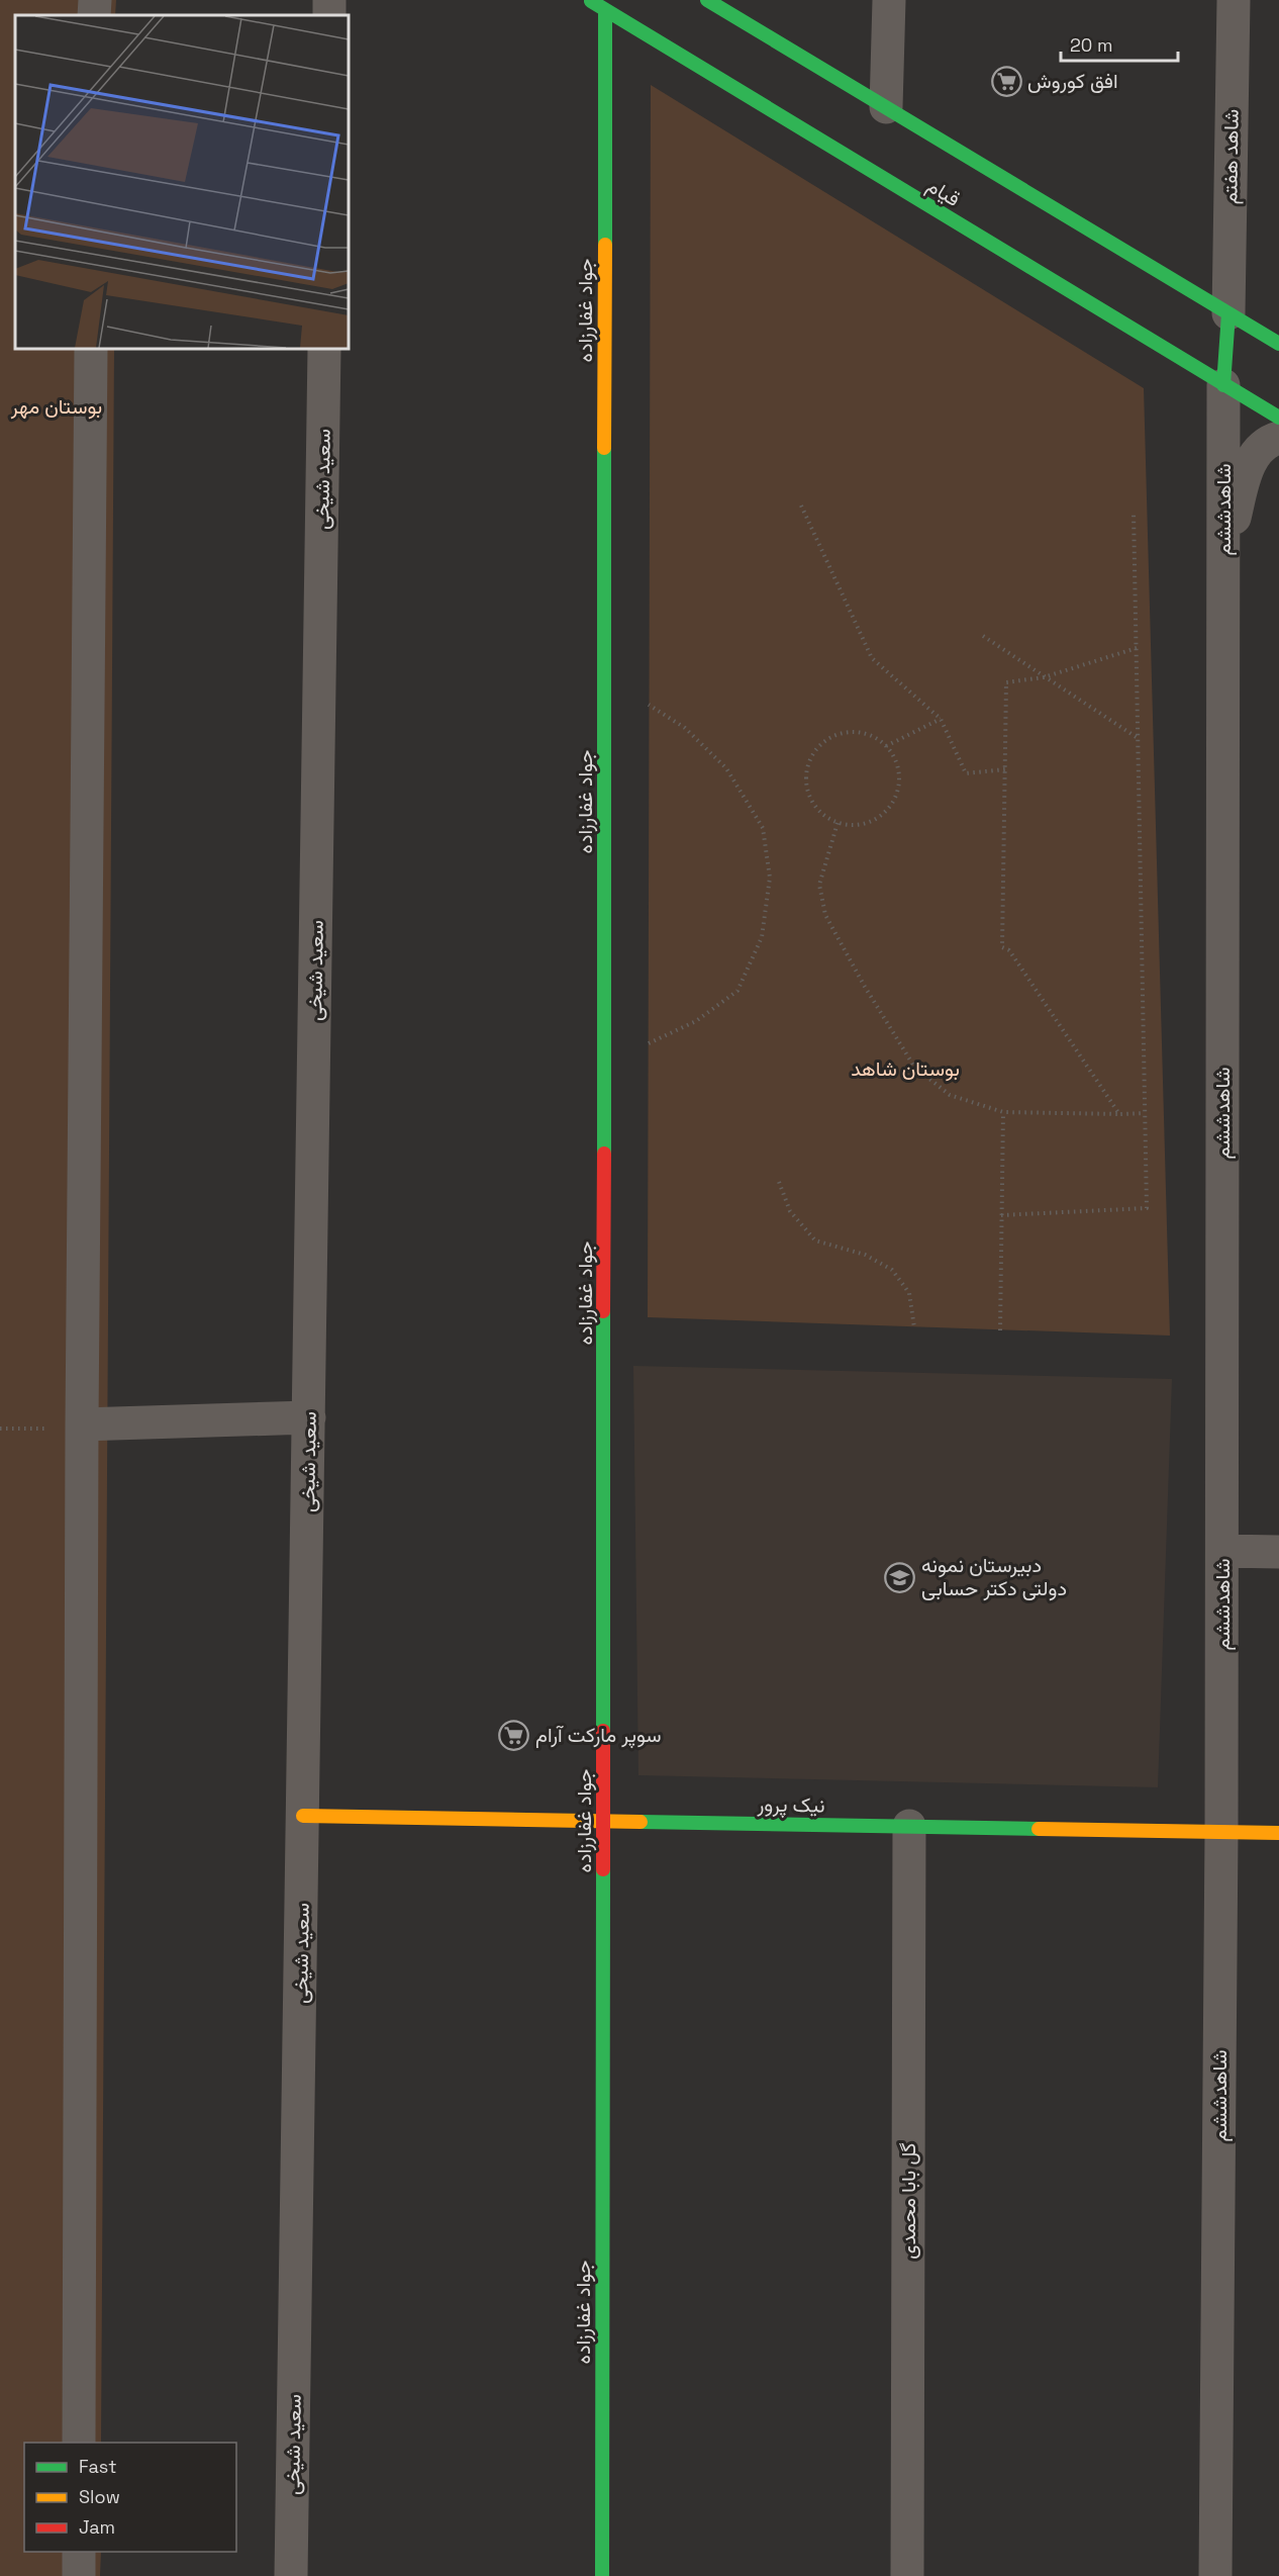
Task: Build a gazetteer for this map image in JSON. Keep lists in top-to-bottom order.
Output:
{
  "streets": {
    "street": [
      "شاهد هفتم",
      "قیام",
      "جواد غفارزاده",
      "سعید شیخی",
      "شاهدششم",
      "نیک پرور",
      "گل بابا محمدی"
    ]
  },
  "crossings": [
    ["قیام", "جواد غفارزاده"],
    ["قیام", "شاهدششم"],
    ["جواد غفارزاده", "نیک پرور"],
    ["سعید شیخی", "نیک پرور"],
    ["شاهدششم", "نیک پرور"],
    ["نیک پرور", "گل بابا محمدی"]
  ],
  "parks": ["بوستان مهر", "بوستان شاهد"],
  "places": {
    "supermarket": ["افق کوروش", "سوپر مارکت آرام"],
    "school or university": ["دبیرستان نمونه دولتی دکتر حسابی"]
  },
  "legend": ["Fast", "Slow", "Jam"],
  "scale_bar": "20 m"
}
